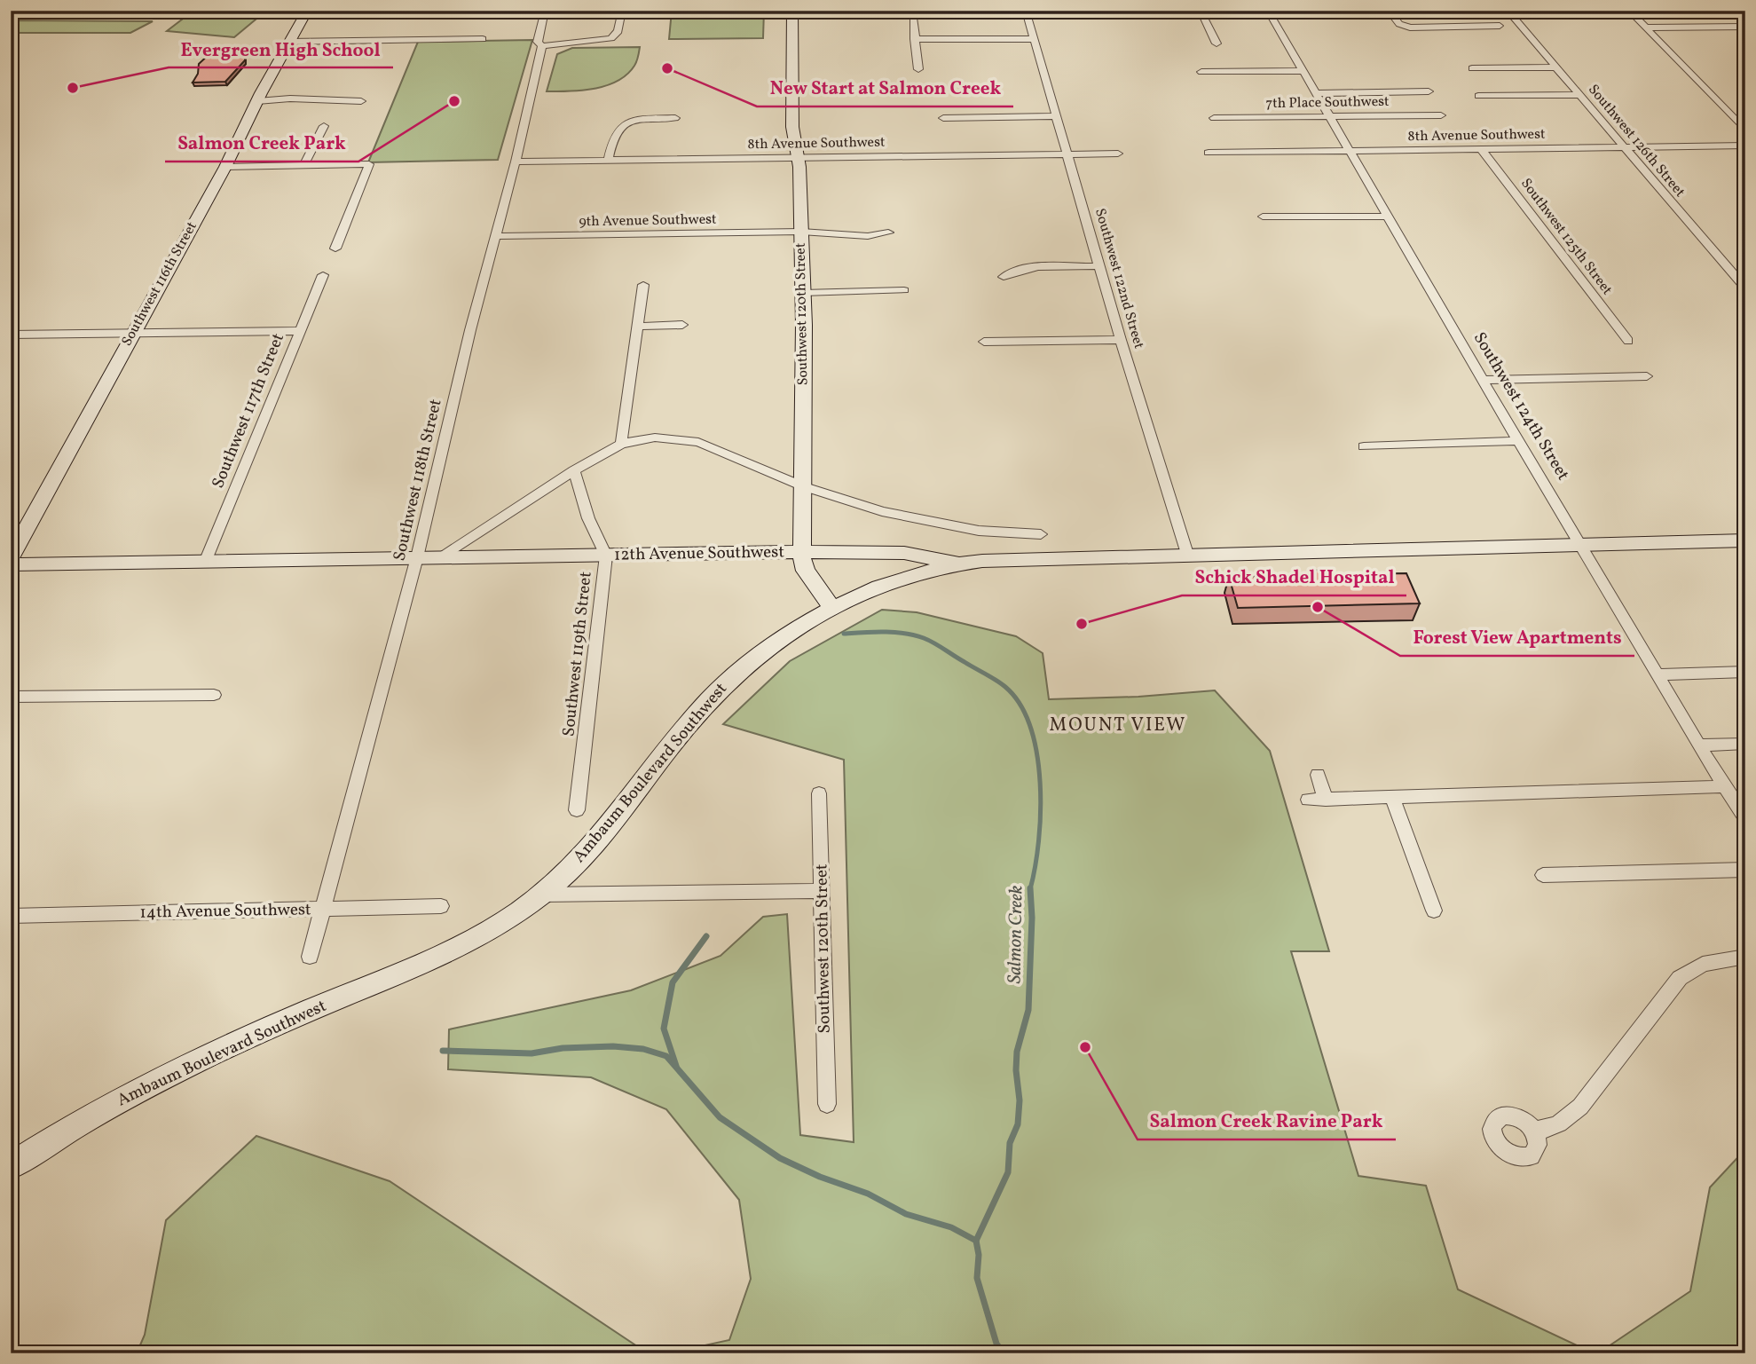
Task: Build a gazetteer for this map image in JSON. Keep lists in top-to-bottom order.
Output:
{
  "streets": {
    "street": [
      "7th Place Southwest",
      "8th Avenue Southwest",
      "Southwest 126th Street",
      "9th Avenue Southwest",
      "Southwest 125th Street",
      "Southwest 122nd Street",
      "Southwest 116th Street",
      "Southwest 120th Street",
      "Southwest 124th Street",
      "Southwest 117th Street",
      "Southwest 118th Street",
      "12th Avenue Southwest",
      "Southwest 119th Street",
      "Ambaum Boulevard Southwest",
      "14th Avenue Southwest"
    ]
  },
  "crossings": [
    ["7th Place Southwest", "Southwest 124th Street"],
    ["8th Avenue Southwest", "Southwest 126th Street"],
    ["8th Avenue Southwest", "Southwest 125th Street"],
    ["8th Avenue Southwest", "Southwest 122nd Street"],
    ["8th Avenue Southwest", "Southwest 120th Street"],
    ["8th Avenue Southwest", "Southwest 124th Street"],
    ["8th Avenue Southwest", "Southwest 118th Street"],
    ["9th Avenue Southwest", "Southwest 120th Street"],
    ["9th Avenue Southwest", "Southwest 118th Street"],
    ["Southwest 122nd Street", "Ambaum Boulevard Southwest"],
    ["Southwest 120th Street", "12th Avenue Southwest"],
    ["Southwest 120th Street", "Ambaum Boulevard Southwest"],
    ["Southwest 124th Street", "Ambaum Boulevard Southwest"],
    ["Southwest 117th Street", "12th Avenue Southwest"],
    ["Southwest 118th Street", "12th Avenue Southwest"],
    ["Southwest 118th Street", "14th Avenue Southwest"],
    ["12th Avenue Southwest", "Southwest 119th Street"],
    ["12th Avenue Southwest", "Ambaum Boulevard Southwest"]
  ],
  "districts": ["MOUNT VIEW"],
  "water": ["Salmon Creek"],
  "places": [
    "New Start at Salmon Creek",
    "Evergreen High School",
    "Salmon Creek Park",
    "Forest View Apartments",
    "Schick Shadel Hospital",
    "Salmon Creek Ravine Park"
  ]
}
